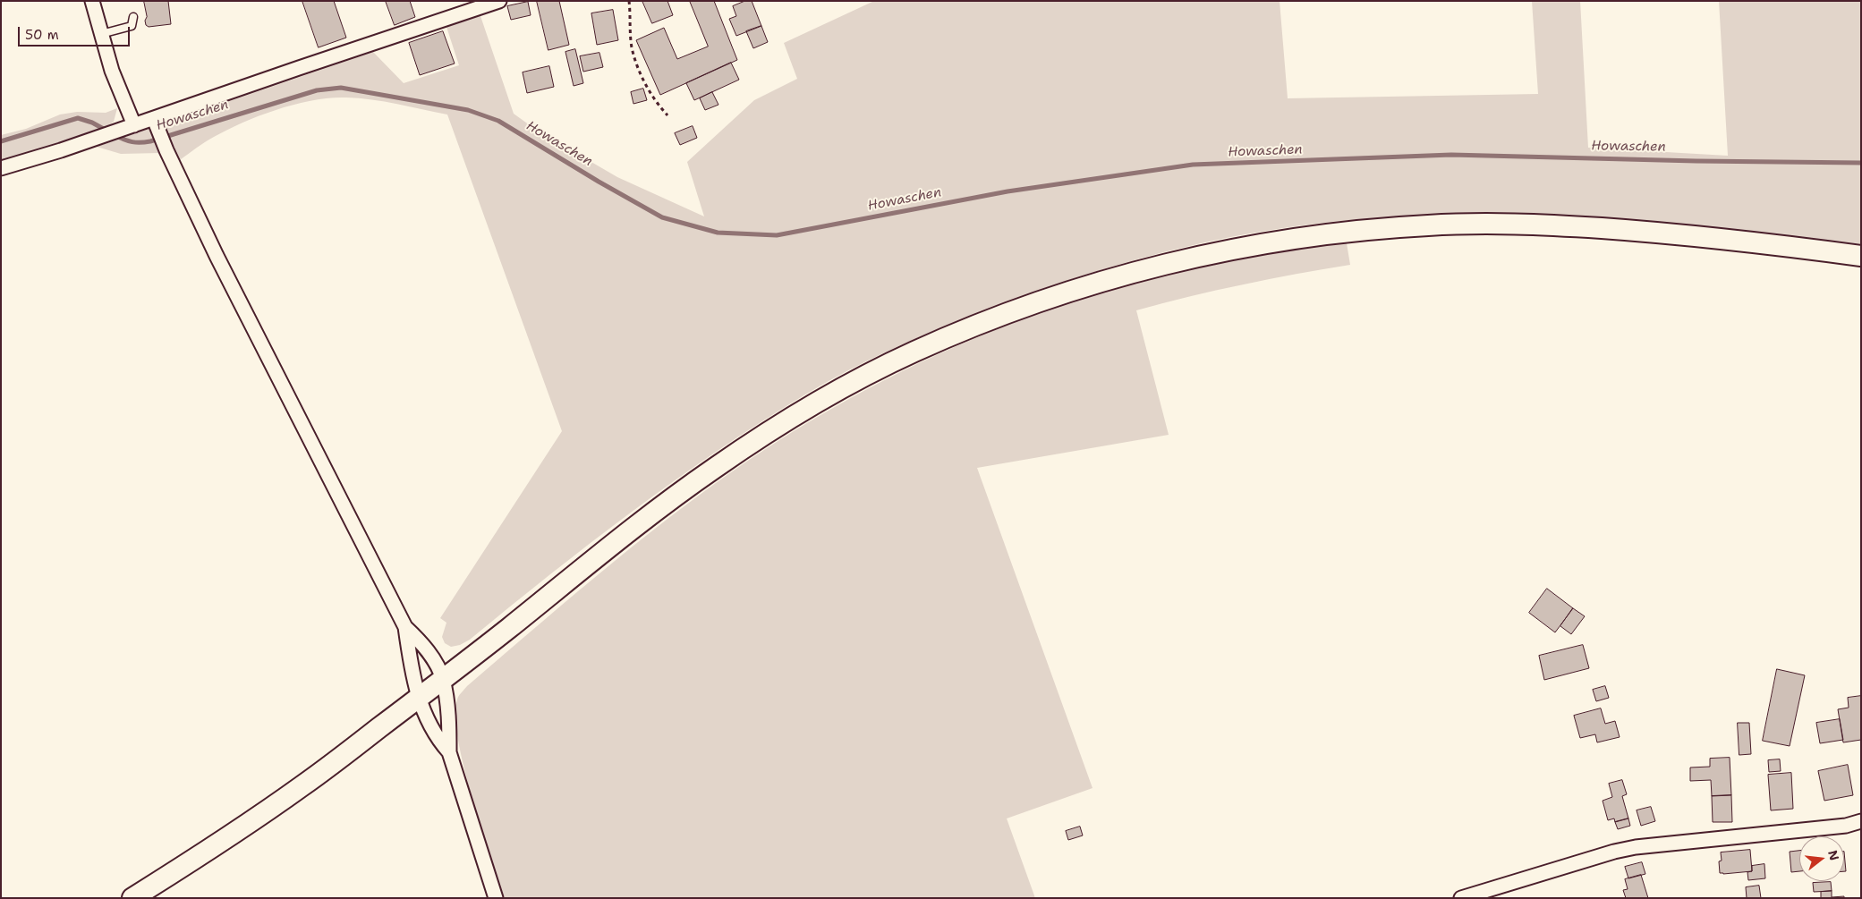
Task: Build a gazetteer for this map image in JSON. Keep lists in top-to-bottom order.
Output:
{
  "water": ["Howaschen"],
  "scale_bar": "50 m",
  "north": "right"
}
